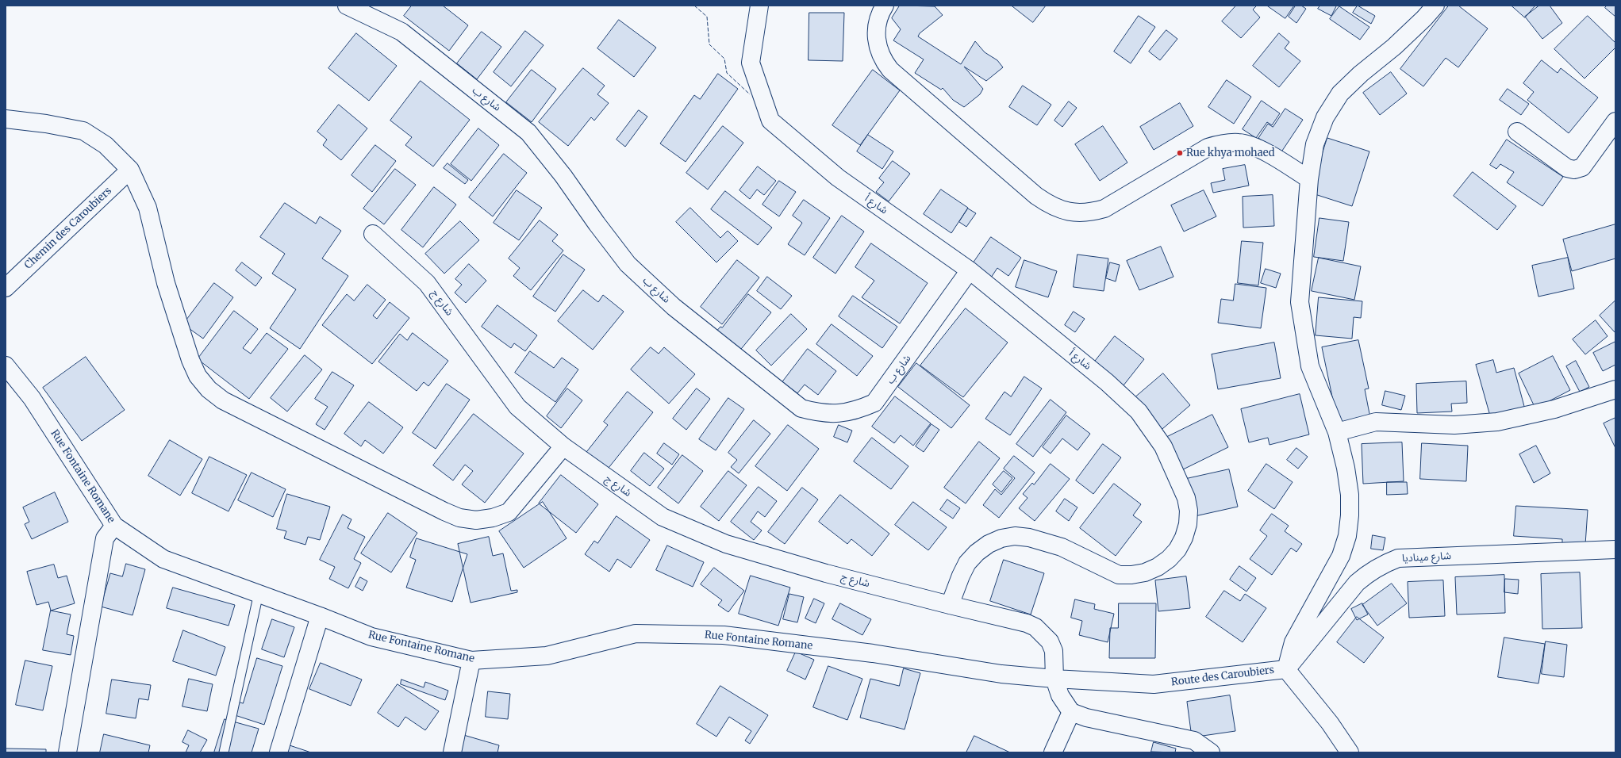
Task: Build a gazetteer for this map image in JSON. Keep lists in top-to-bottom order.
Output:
{
  "streets": {
    "street": [
      "شارع ب",
      "شارع أ",
      "Chemin des Caroubiers",
      "شارع ج",
      "Rue Fontaine Romane",
      "شارع ميناديا",
      "Route des Caroubiers"
    ]
  },
  "crossings": [
    ["شارع ب", "شارع أ"],
    ["شارع أ", "شارع ج"],
    ["شارع ج", "Rue Fontaine Romane"],
    ["شارع ج", "Route des Caroubiers"],
    ["Rue Fontaine Romane", "Route des Caroubiers"],
    ["شارع ميناديا", "Route des Caroubiers"]
  ],
  "places": ["Rue khya mohaed"]
}
